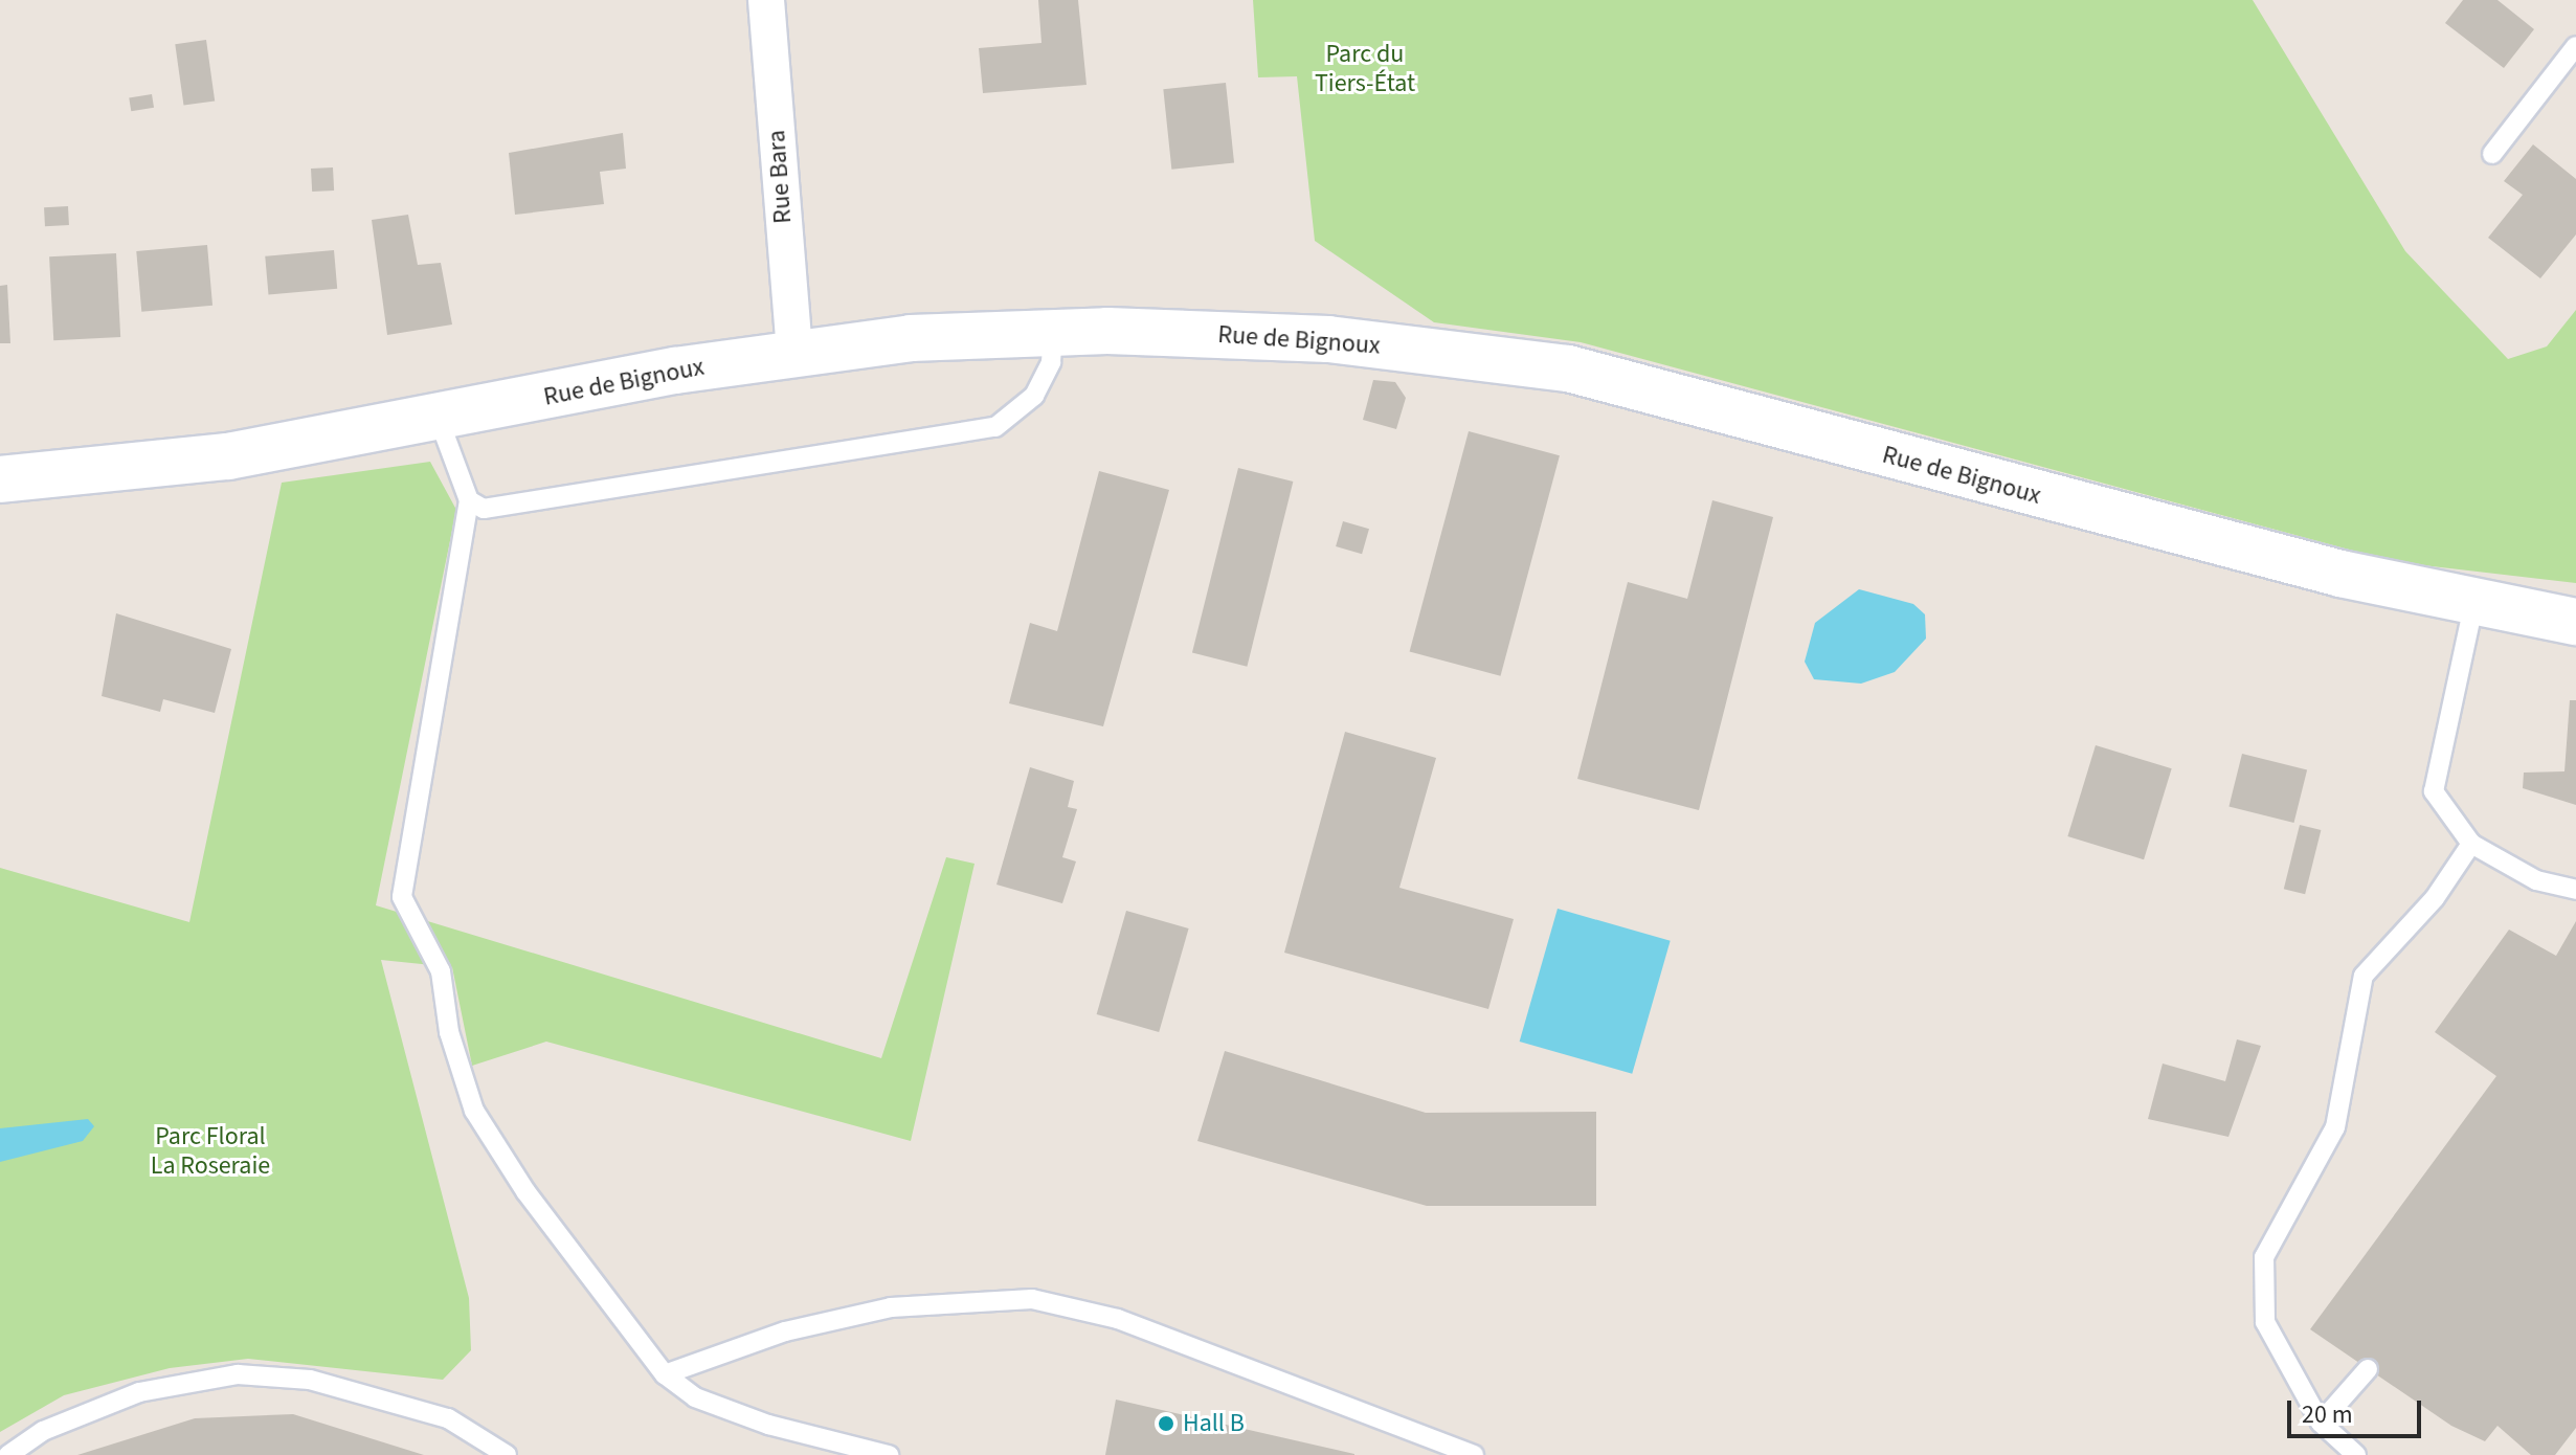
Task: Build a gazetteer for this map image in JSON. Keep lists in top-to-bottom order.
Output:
{
  "streets": {
    "street": ["Rue Bara", "Rue de Bignoux"]
  },
  "crossings": [
    ["Rue Bara", "Rue de Bignoux"]
  ],
  "parks": ["Parc du Tiers-État", "Parc Floral La Roseraie"],
  "places": ["Hall B"],
  "scale_bar": "20 m"
}
